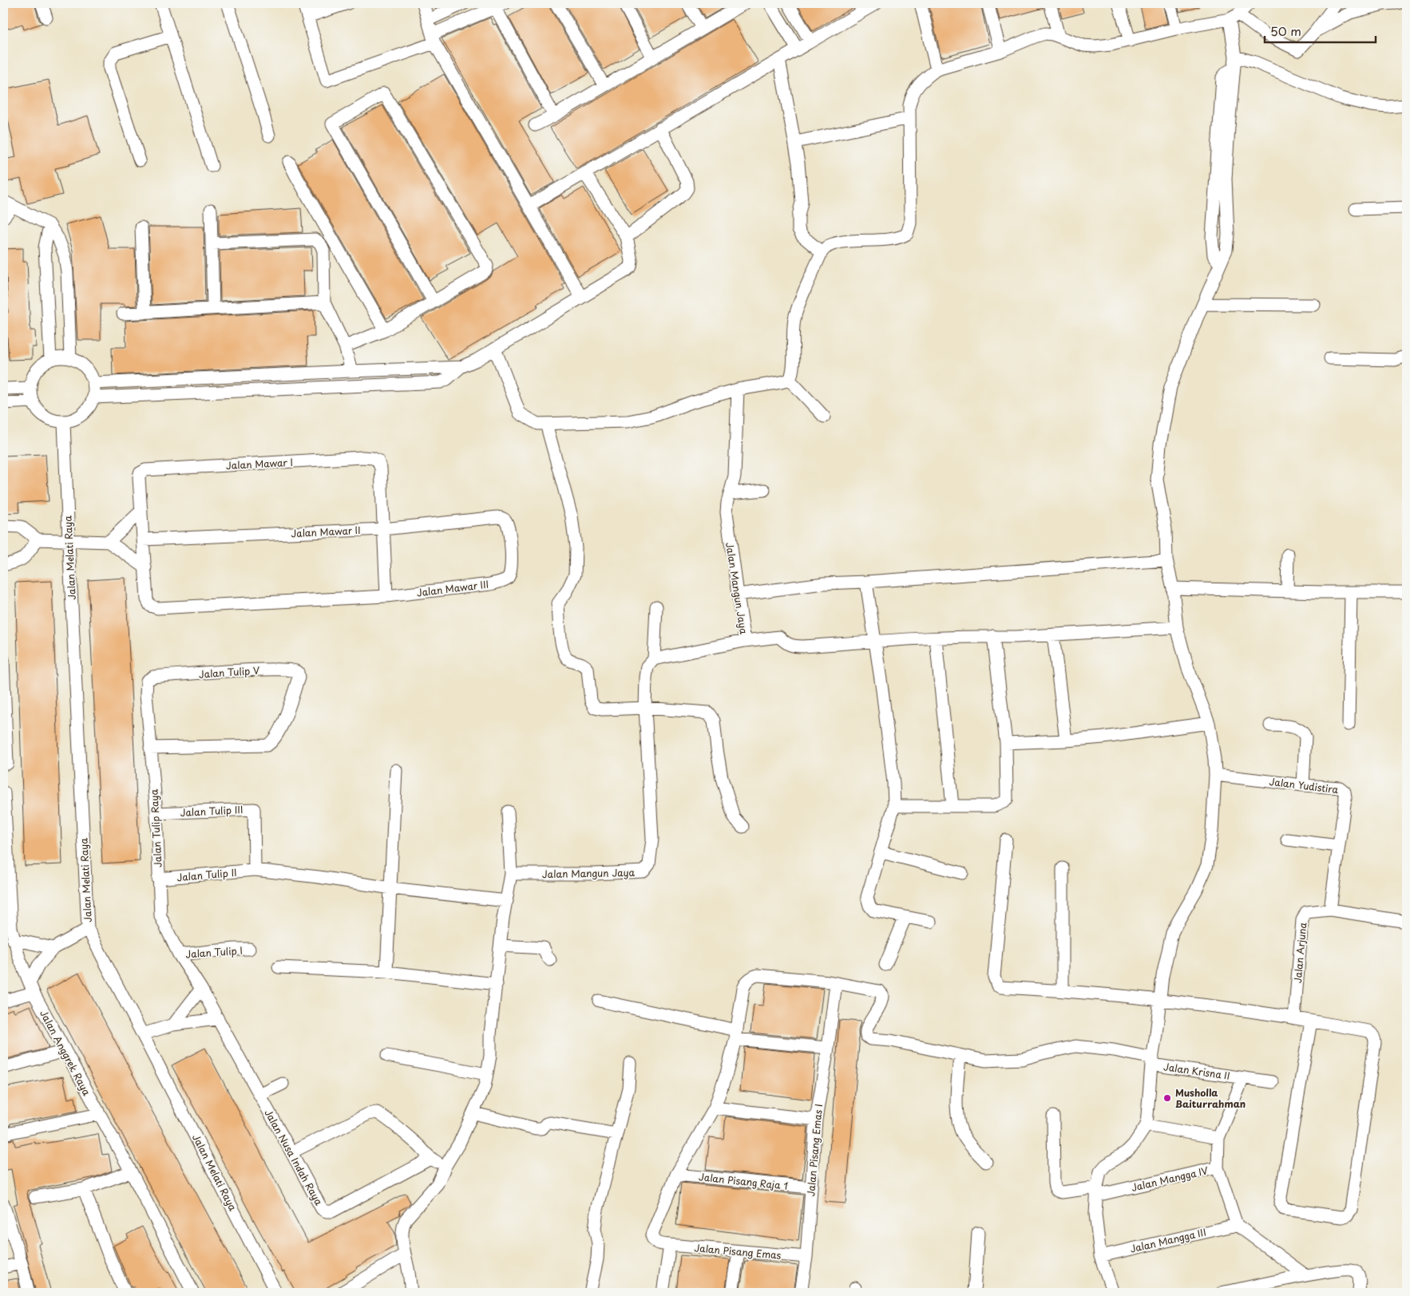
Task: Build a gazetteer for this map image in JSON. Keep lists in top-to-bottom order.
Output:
{
  "streets": {
    "street": [
      "Jalan Mawar I",
      "Jalan Mawar II",
      "Jalan Melati Raya",
      "Jalan Mawar III",
      "Jalan Mangun Jaya",
      "Jalan Tulip V",
      "Jalan Yudistira",
      "Jalan Tulip III",
      "Jalan Tulip Raya",
      "Jalan Tulip II",
      "Jalan Tulip I",
      "Jalan Arjuna",
      "Jalan Anggrek Raya",
      "Jalan Krisna II",
      "Jalan Pisang Emas I",
      "Jalan Nusa Indah Raya",
      "Jalan Mangga IV",
      "Jalan Pisang Raja 1",
      "Jalan Mangga III",
      "Jalan Pisang Emas"
    ]
  },
  "crossings": [
    ["Jalan Mawar I", "Jalan Mawar II"],
    ["Jalan Mawar I", "Jalan Mawar III"],
    ["Jalan Mawar II", "Jalan Mawar III"],
    ["Jalan Tulip V", "Jalan Tulip Raya"],
    ["Jalan Yudistira", "Jalan Arjuna"],
    ["Jalan Tulip III", "Jalan Tulip Raya"],
    ["Jalan Tulip III", "Jalan Tulip II"],
    ["Jalan Tulip Raya", "Jalan Tulip II"],
    ["Jalan Tulip Raya", "Jalan Tulip I"],
    ["Jalan Tulip Raya", "Jalan Nusa Indah Raya"],
    ["Jalan Krisna II", "Jalan Pisang Emas I"],
    ["Jalan Krisna II", "Jalan Mangga IV"],
    ["Jalan Pisang Emas I", "Jalan Pisang Raja 1"],
    ["Jalan Pisang Emas I", "Jalan Pisang Emas"],
    ["Jalan Mangga IV", "Jalan Mangga III"],
    ["Jalan Pisang Raja 1", "Jalan Pisang Emas"]
  ],
  "places": ["Musholla Baiturrahman"],
  "scale_bar": "50 m"
}
